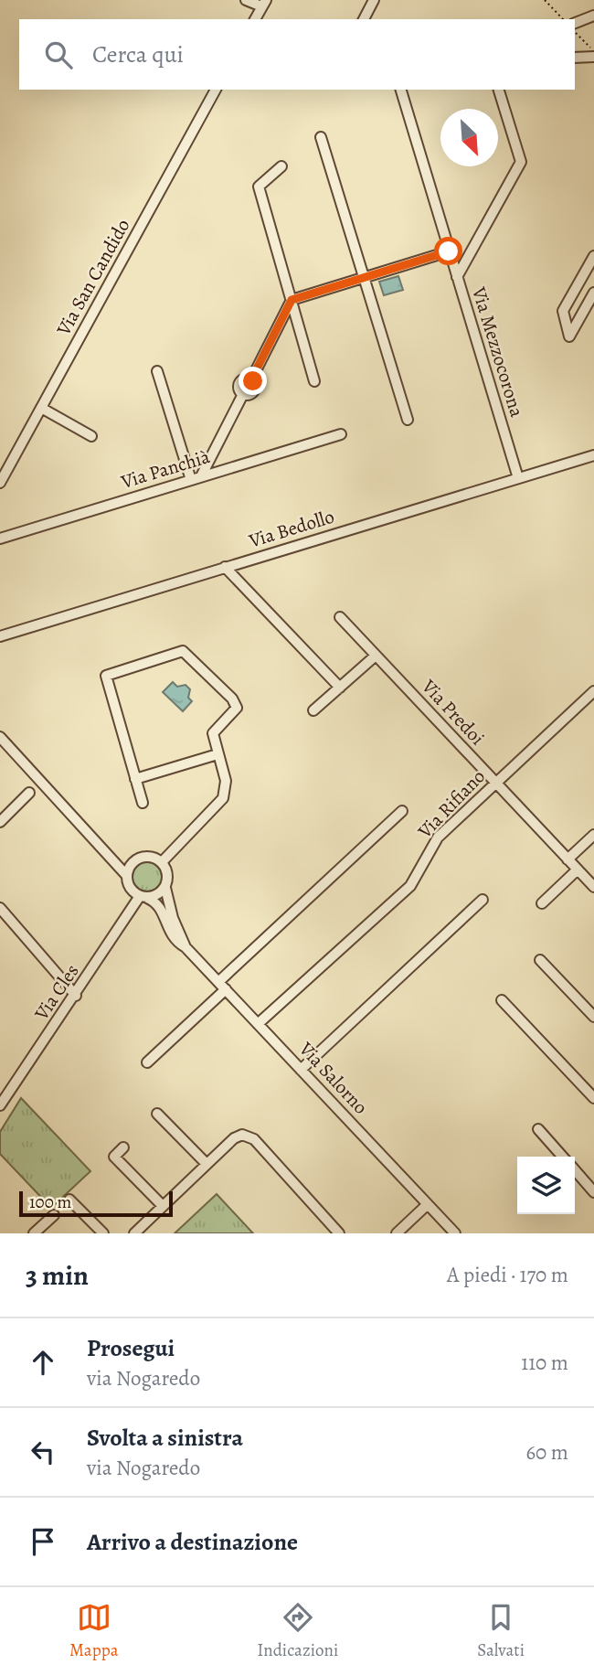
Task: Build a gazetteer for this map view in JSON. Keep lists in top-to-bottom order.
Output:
{
  "streets": {
    "street": [
      "Via San Candido",
      "Via Mezzocorona",
      "Via Panchià",
      "Via Bedollo",
      "Via Predoi",
      "Via Rifiano",
      "Via Cles",
      "Via Salorno"
    ]
  },
  "crossings": [
    ["Via Mezzocorona", "Via Bedollo"],
    ["Via Predoi", "Via Rifiano"],
    ["Via Rifiano", "Via Salorno"],
    ["Via Cles", "Via Salorno"]
  ],
  "scale_bar": "100 m",
  "north": "bottom right",
  "page": {
    "search": "Cerca qui",
    "scale": "100 m",
    "heading": ["3 min", "A piedi · 170 m"],
    "list": [
      ["Prosegui", "via Nogaredo", "110 m"],
      ["Svolta a sinistra", "via Nogaredo", "60 m"],
      "Arrivo a destinazione"
    ],
    "nav": ["Mappa", "Indicazioni", "Salvati"]
  }
}
